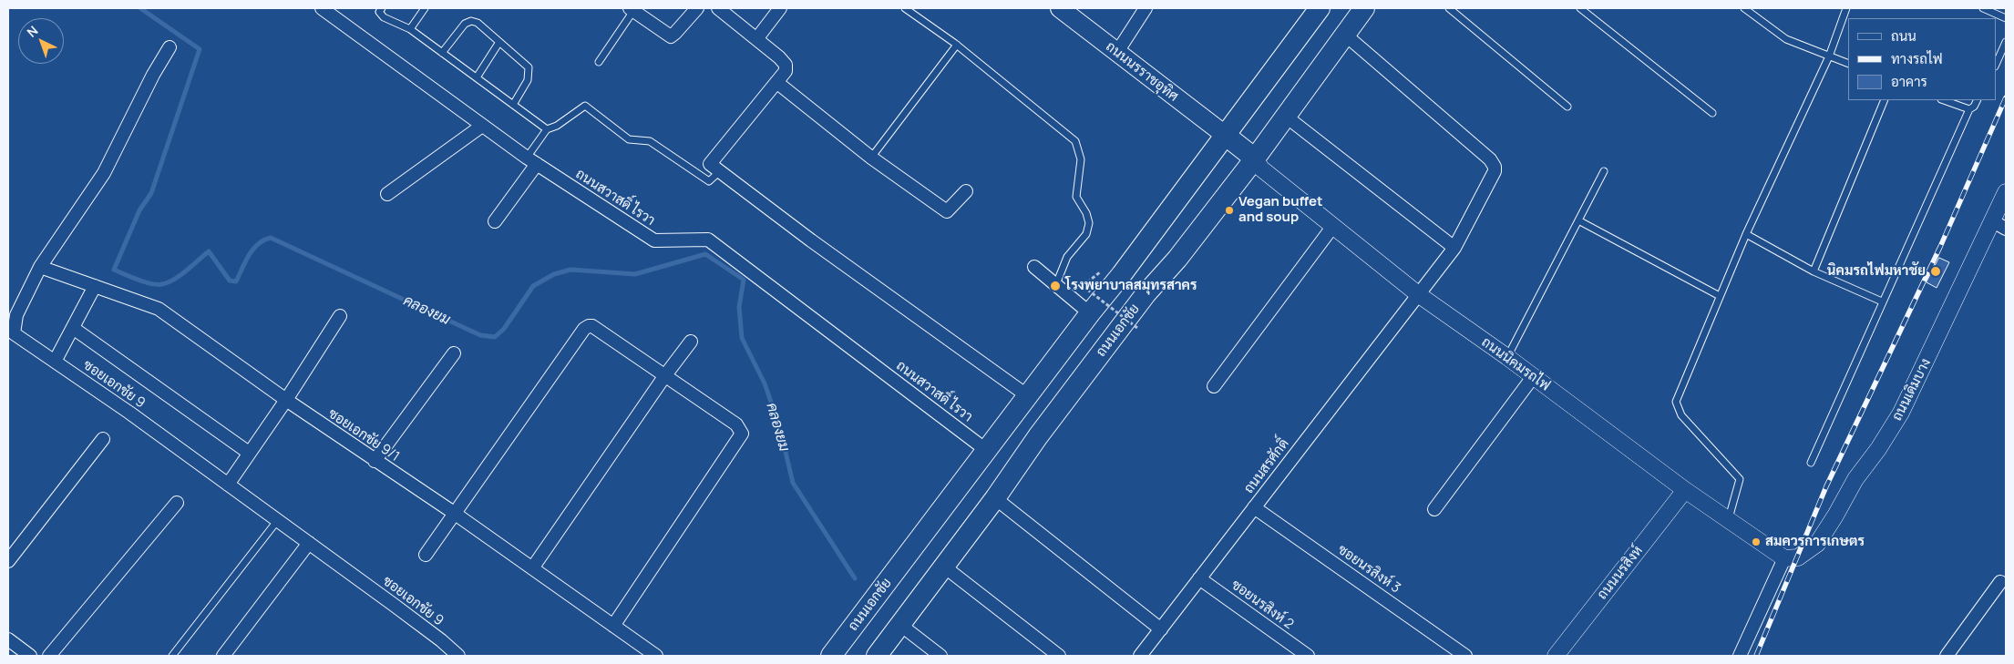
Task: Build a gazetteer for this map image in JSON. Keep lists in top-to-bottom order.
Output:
{
  "streets": {
    "main road": ["ถนนนรราชอุทิศ", "ถนนเอกชัย"],
    "street": [
      "ถนนสวาสดิ์ ไรวา",
      "ถนนนิคมรถไฟ",
      "ซอยเอกชัย 9",
      "ถนนเดิมบาง",
      "ซอยเอกชัย 9/1",
      "ถนนสรศักดิ์",
      "ซอยนรสิงห์ 3",
      "ถนนนรสิงห์",
      "ซอยนรสิงห์ 2"
    ]
  },
  "crossings": [
    ["ถนนนรราชอุทิศ", "ถนนเอกชัย"],
    ["ถนนสวาสดิ์ ไรวา", "ถนนเอกชัย"],
    ["ถนนเอกชัย", "ถนนนิคมรถไฟ"],
    ["ถนนเอกชัย", "ถนนสรศักดิ์"],
    ["ถนนนิคมรถไฟ", "ถนนเดิมบาง"],
    ["ถนนนิคมรถไฟ", "ถนนสรศักดิ์"],
    ["ถนนนิคมรถไฟ", "ถนนนรสิงห์"],
    ["ซอยเอกชัย 9", "ซอยเอกชัย 9/1"],
    ["ถนนสรศักดิ์", "ซอยนรสิงห์ 3"],
    ["ถนนสรศักดิ์", "ซอยนรสิงห์ 2"]
  ],
  "water": ["คลองยม"],
  "places": [
    "Vegan buffet and soup",
    "นิคมรถไฟมหาชัย",
    "โรงพยาบาลสมุทรสาคร",
    "สมควรการเกษตร"
  ],
  "legend": ["ถนน", "ทางรถไฟ", "อาคาร"],
  "north": "top left"
}
